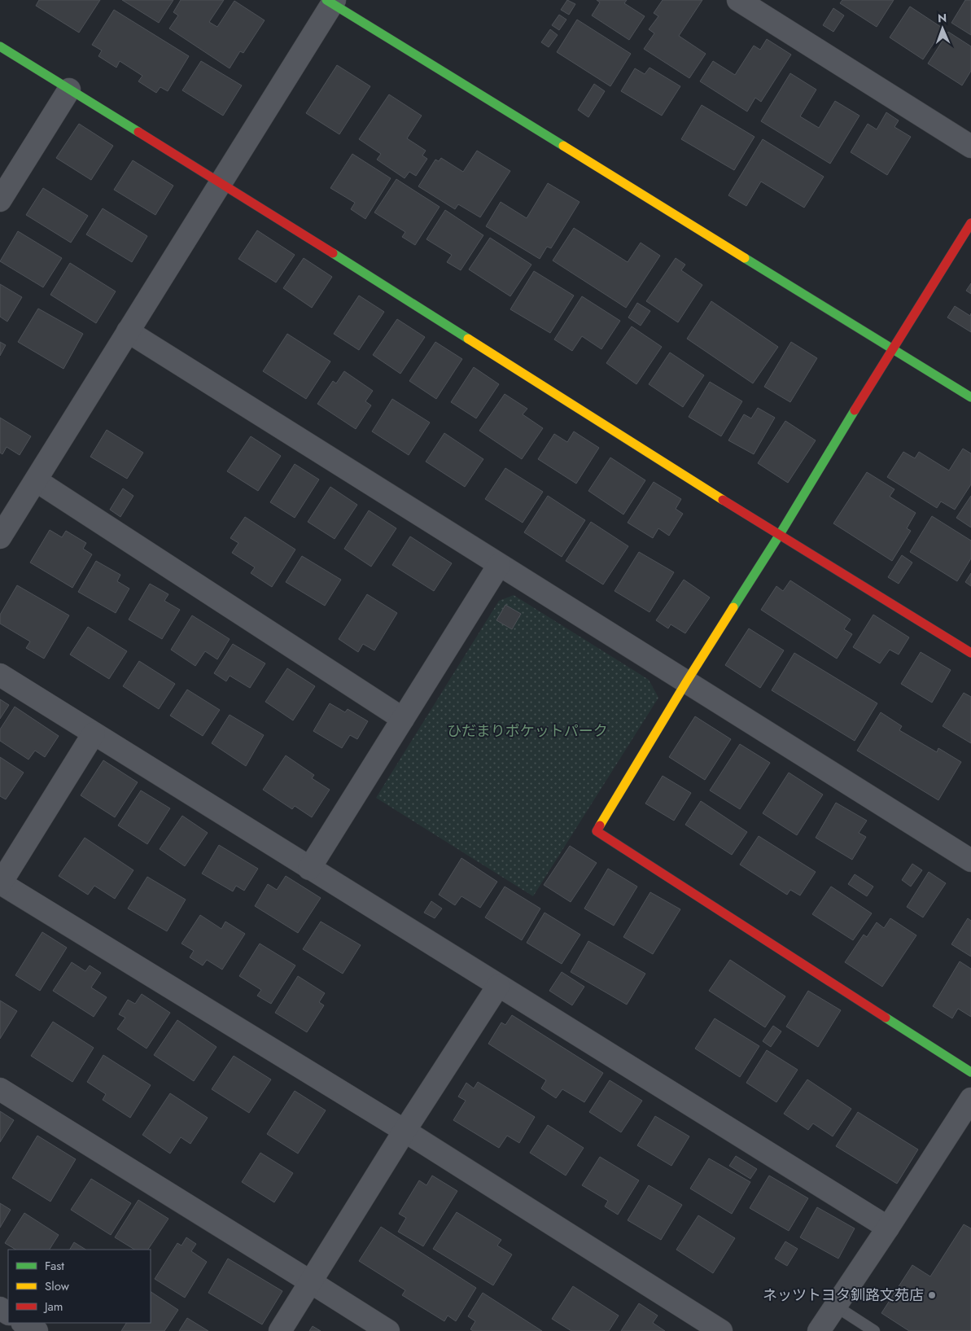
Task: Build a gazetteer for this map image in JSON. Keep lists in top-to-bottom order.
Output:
{
  "parks": ["ひだまりポケットパーク"],
  "places": ["ネッツトヨタ釧路文苑店"],
  "legend": ["Fast", "Slow", "Jam"],
  "north": "top"
}
